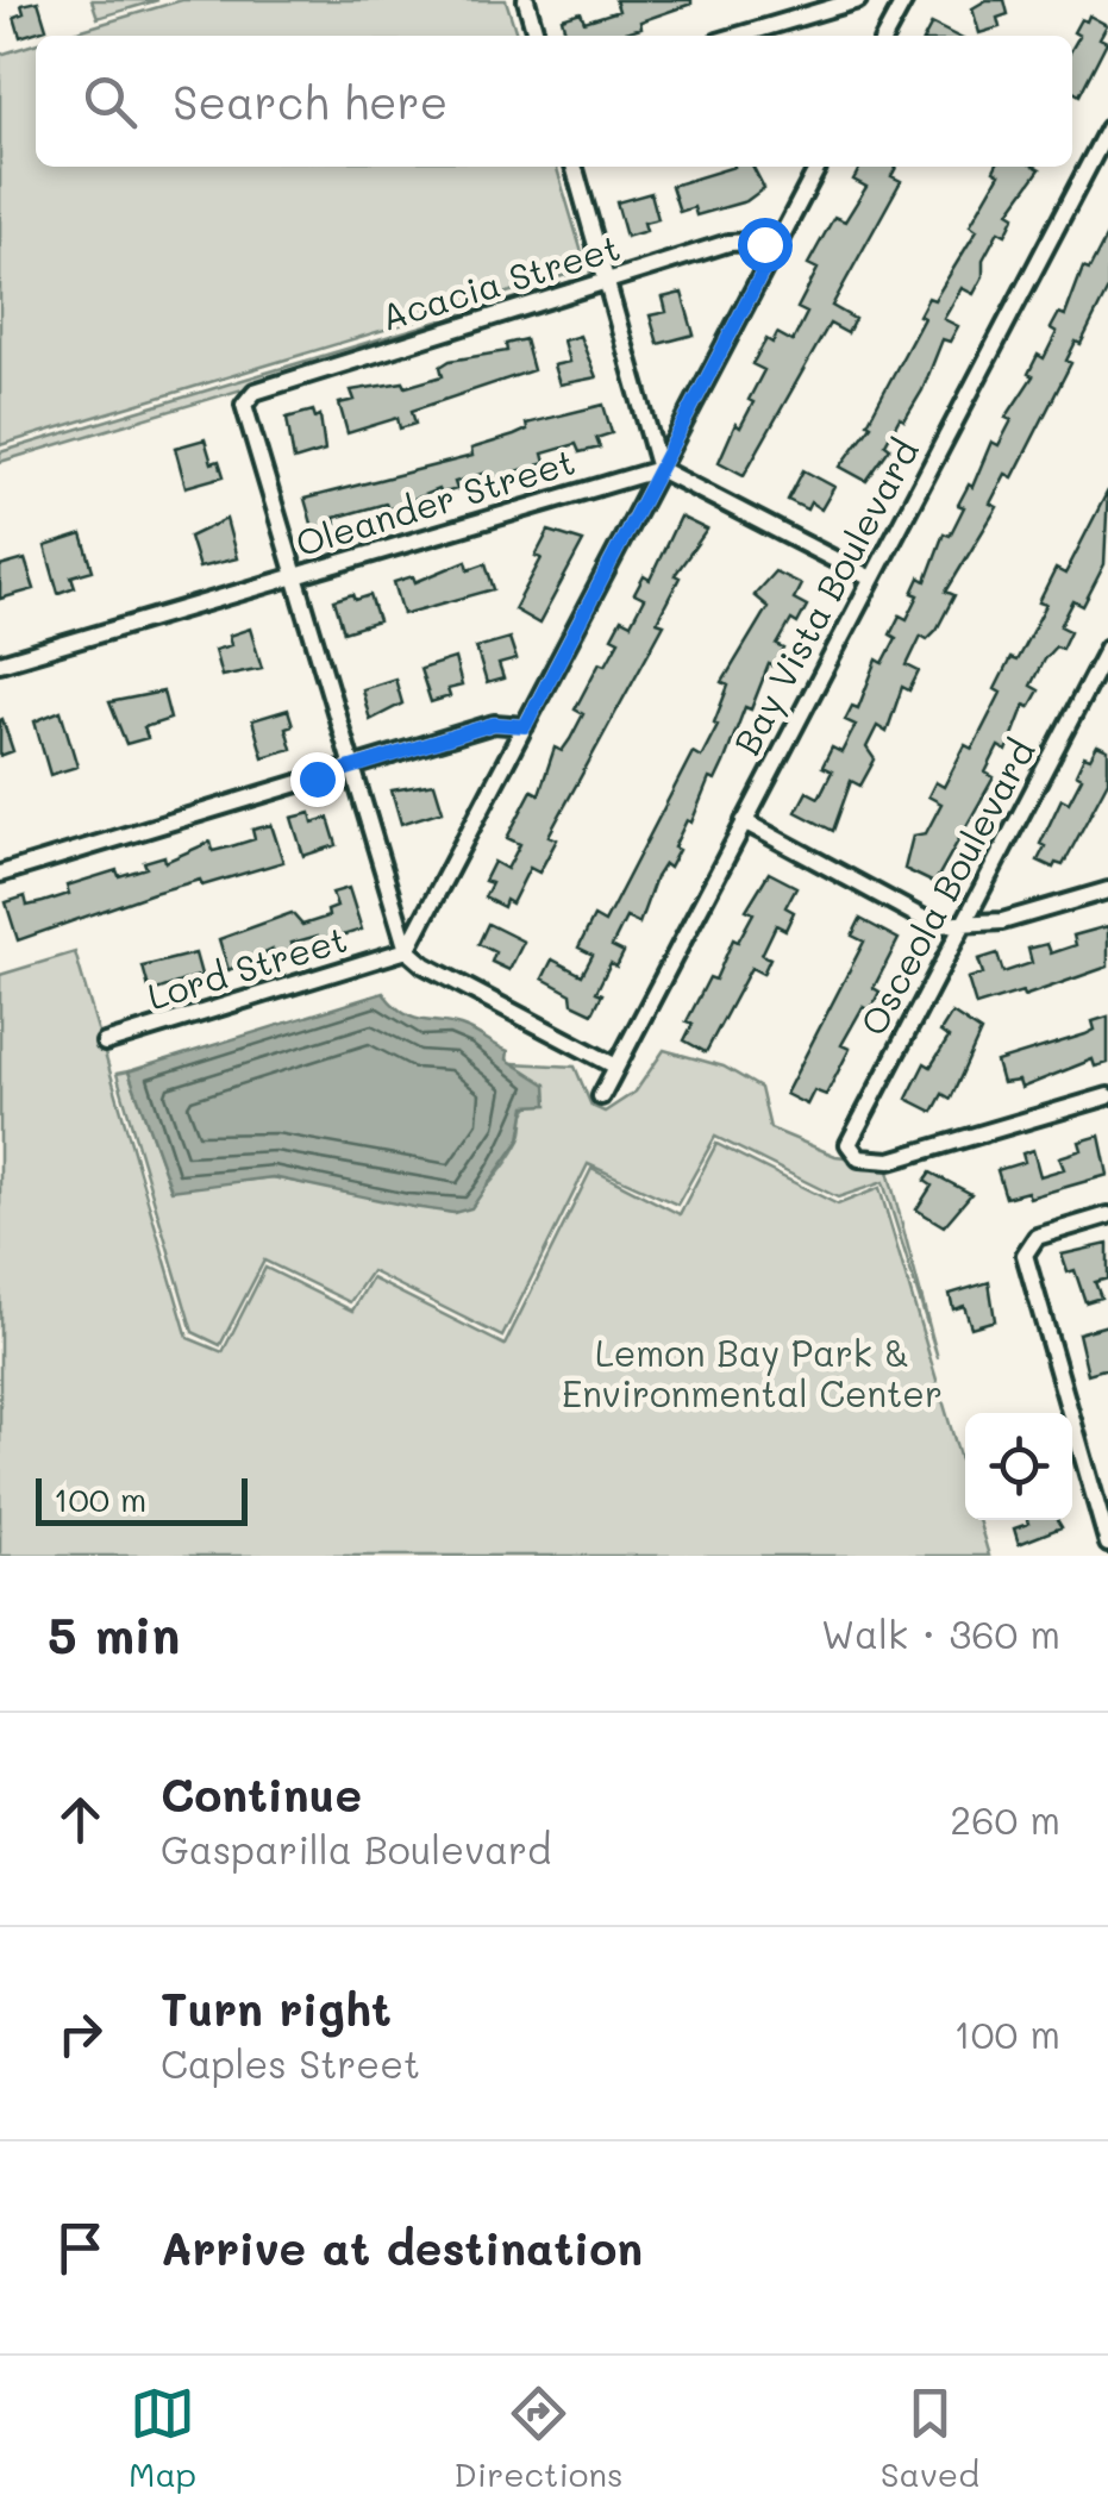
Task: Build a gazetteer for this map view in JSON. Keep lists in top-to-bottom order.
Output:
{
  "streets": {
    "street": [
      "Acacia Street",
      "Oleander Street",
      "Bay Vista Boulevard",
      "Osceola Boulevard",
      "Lord Street"
    ]
  },
  "crossings": [
    ["Acacia Street", "Oleander Street"]
  ],
  "parks": ["Lemon Bay Park & Environmental Center"],
  "scale_bar": "100 m",
  "page": {
    "search": "Search here",
    "scale": "100 m",
    "heading": ["5 min", "Walk · 360 m"],
    "list": [
      ["Continue", "Gasparilla Boulevard", "260 m"],
      ["Turn right", "Caples Street", "100 m"],
      "Arrive at destination"
    ],
    "nav": ["Map", "Directions", "Saved"]
  }
}
